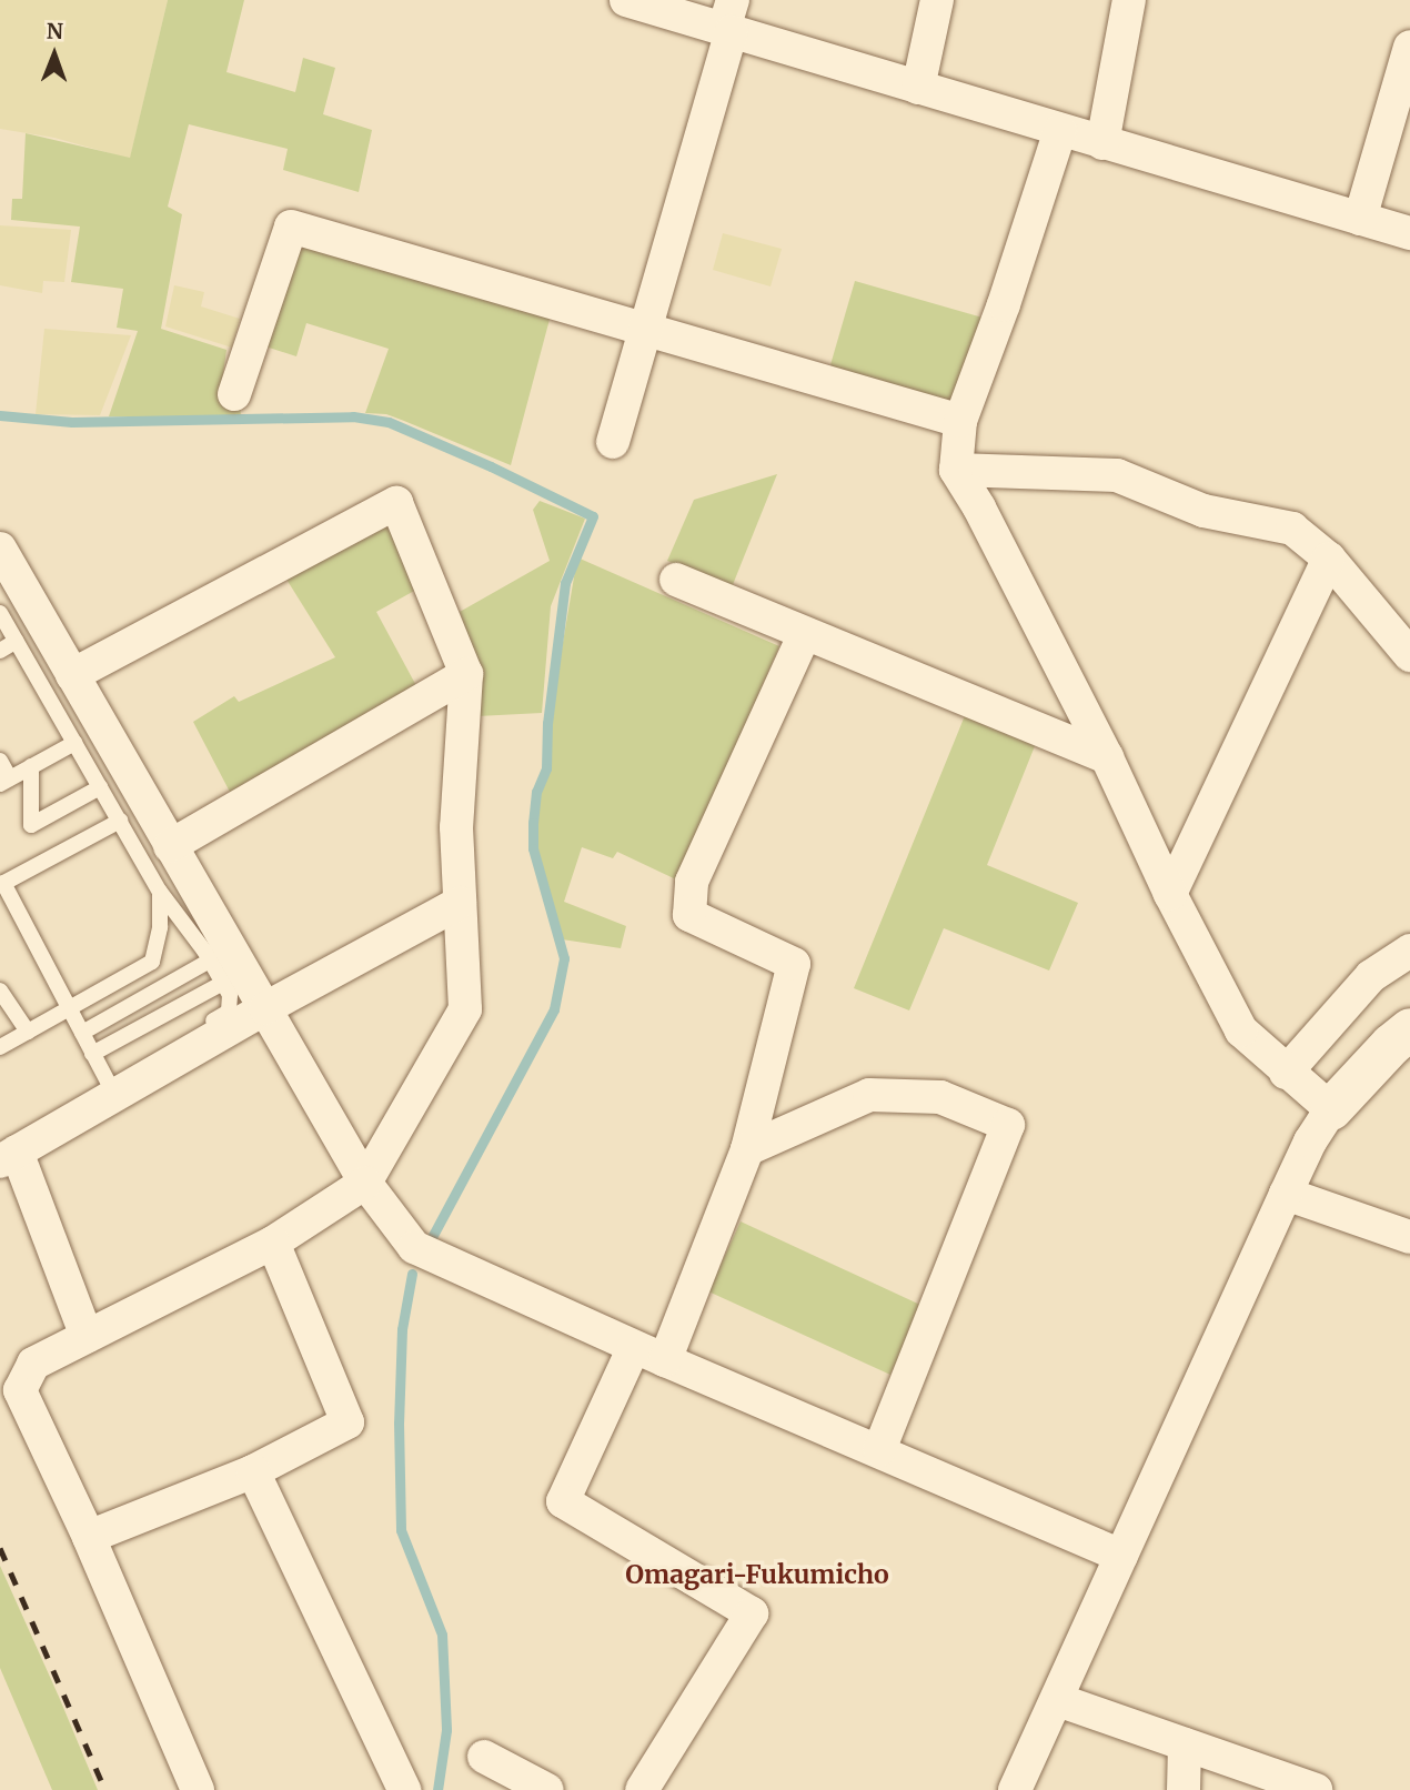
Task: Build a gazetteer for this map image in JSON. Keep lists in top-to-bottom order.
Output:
{
  "districts": ["Omagari-Fukumicho"],
  "north": "top"
}
